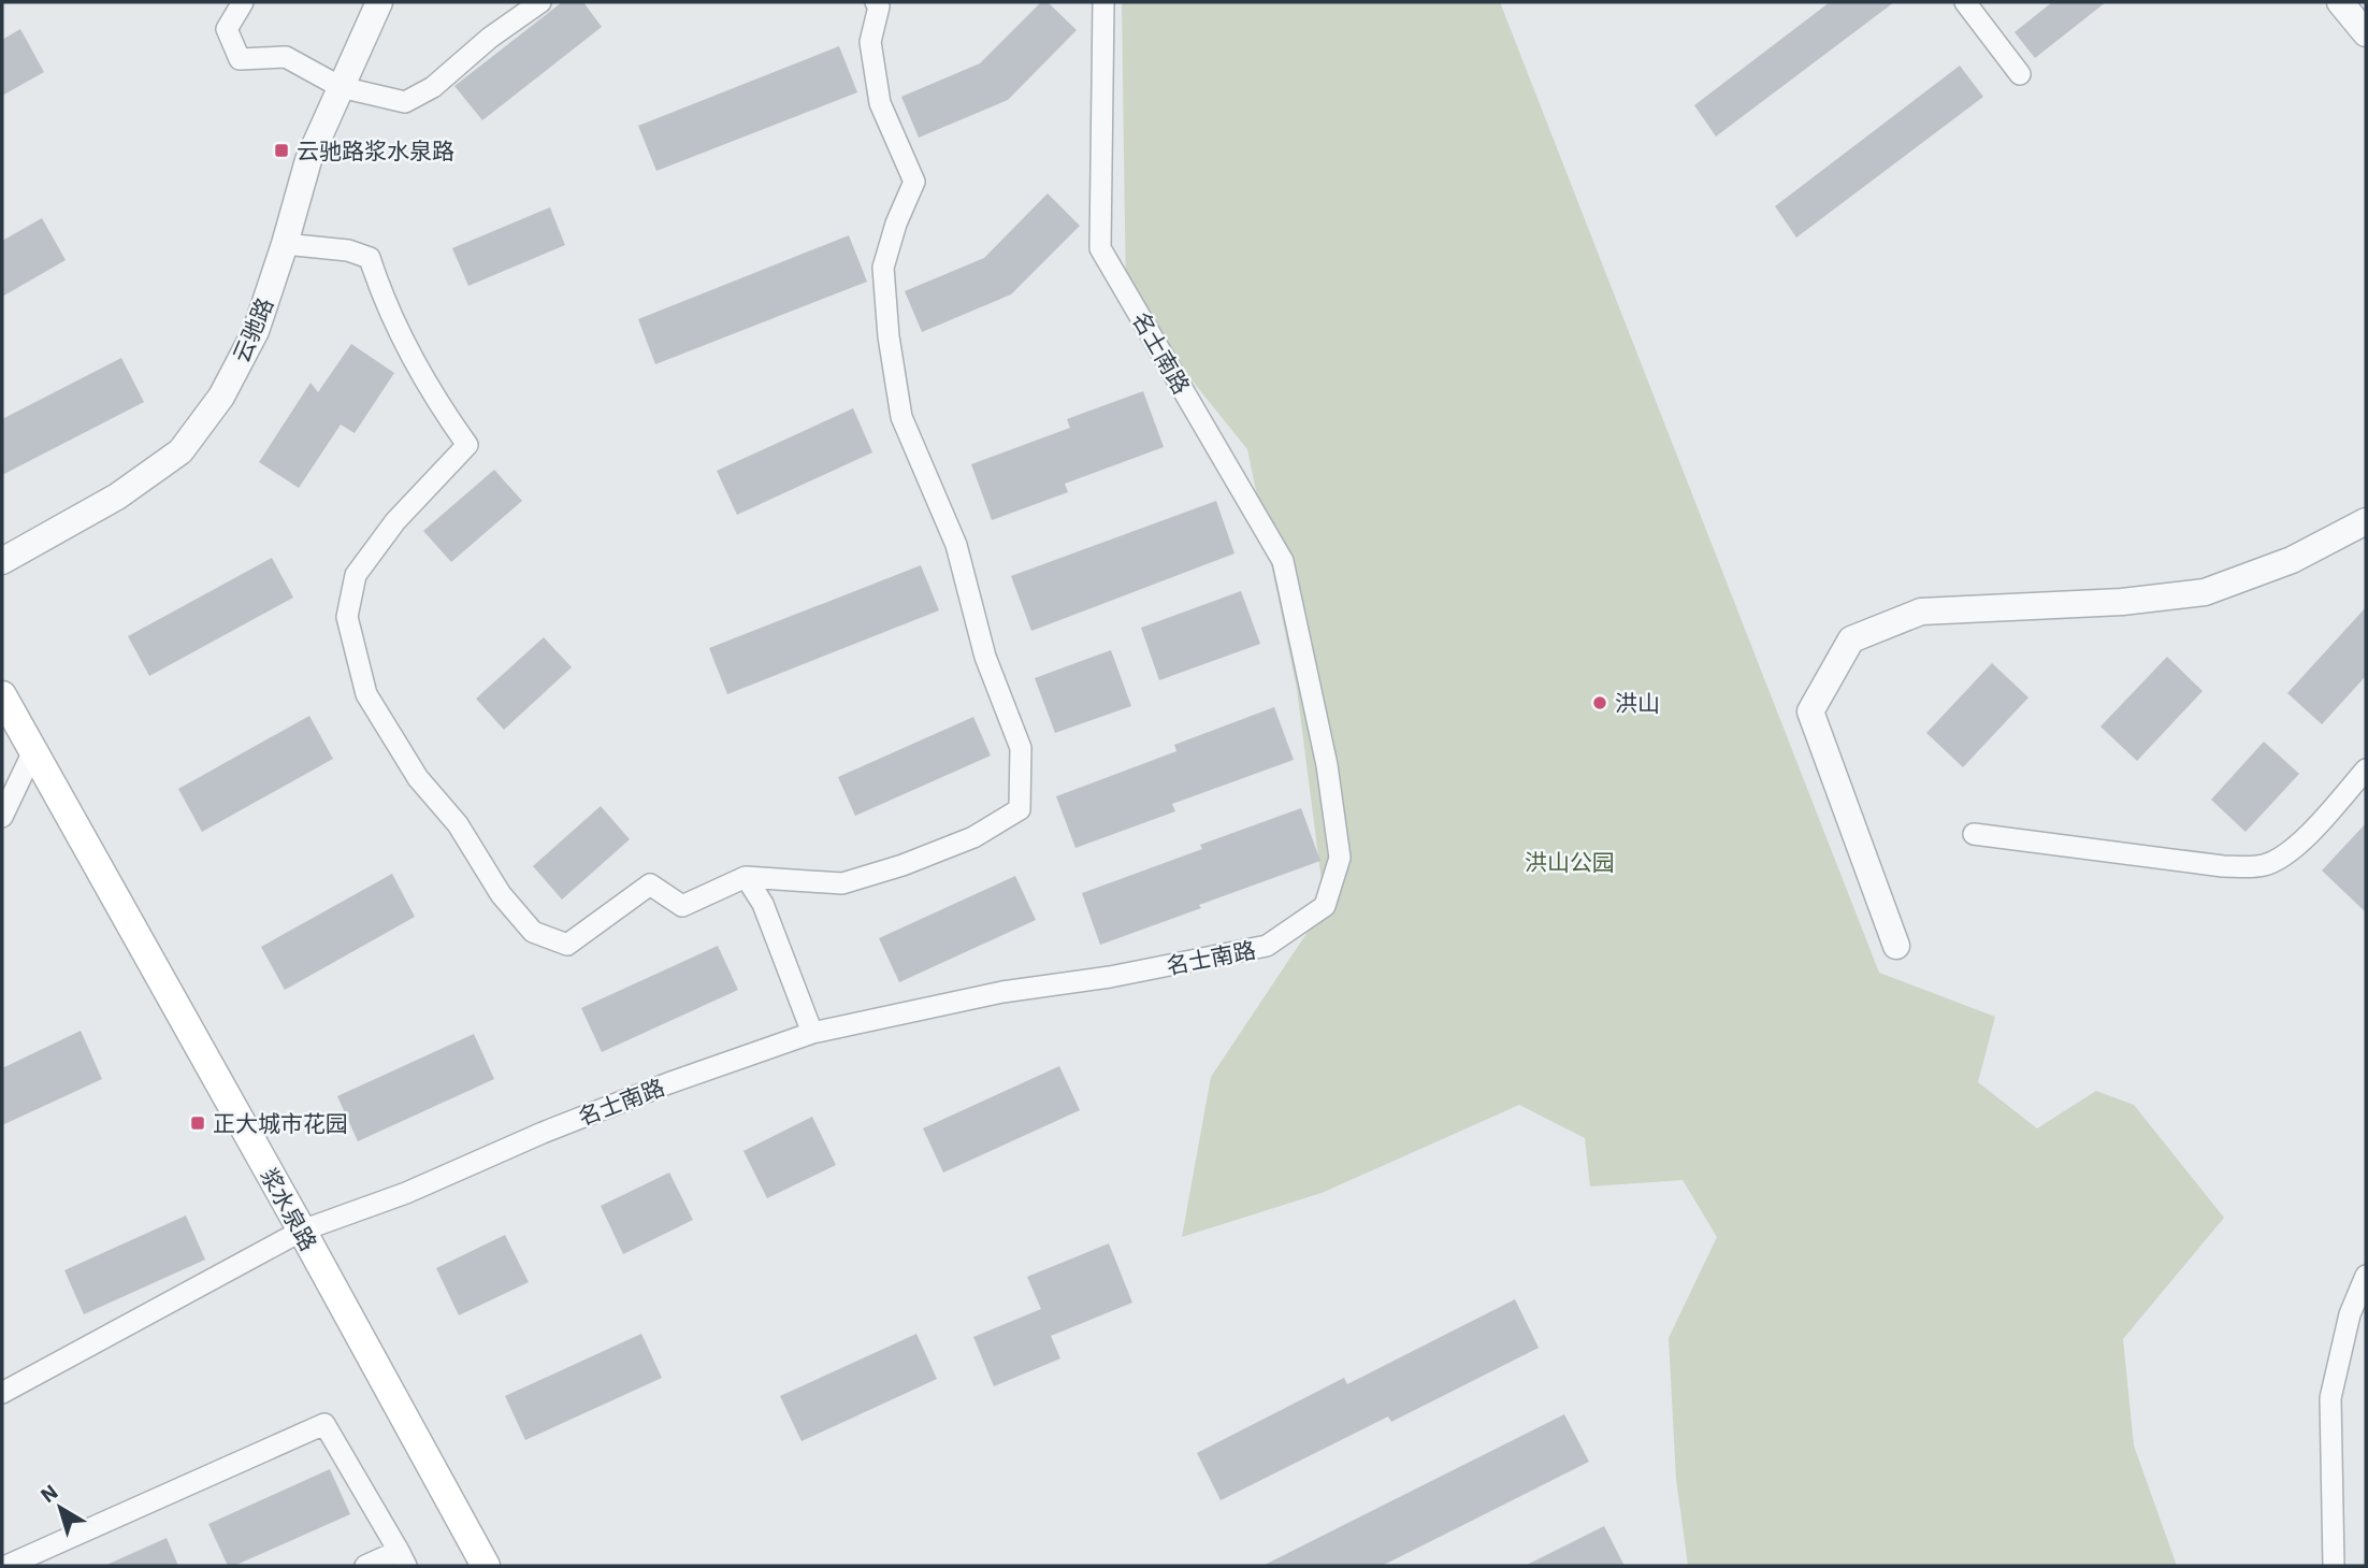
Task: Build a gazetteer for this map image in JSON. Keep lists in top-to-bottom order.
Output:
{
  "streets": {
    "main road": ["浆水泉路"],
    "street": ["云驰路", "名士南路"]
  },
  "crossings": [
    ["名士南路", "浆水泉路"]
  ],
  "parks": ["洪山公园"],
  "places": {
    "transit": ["云驰路浆水泉路", "正大城市花园"],
    "other": ["洪山"]
  },
  "north": "top left"
}
